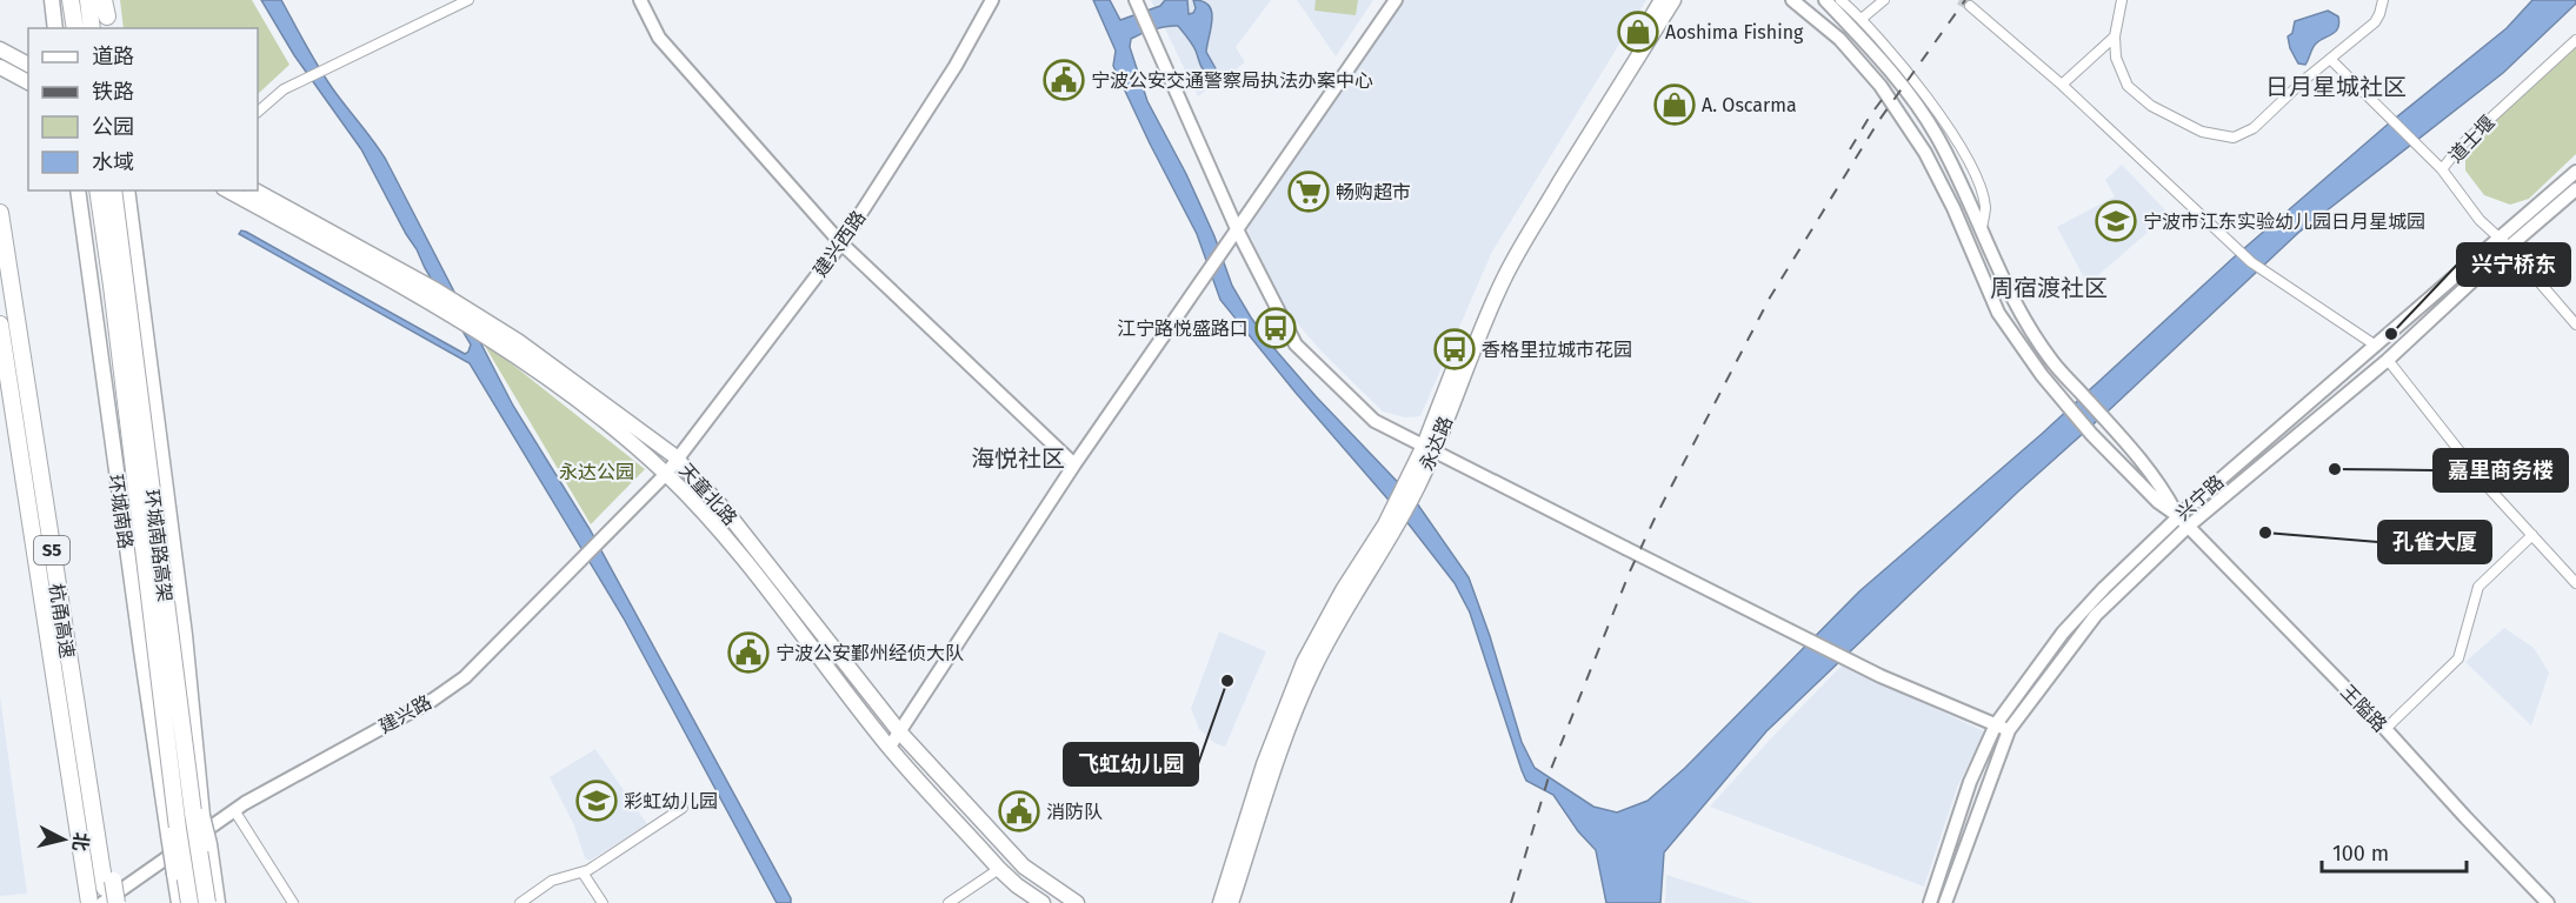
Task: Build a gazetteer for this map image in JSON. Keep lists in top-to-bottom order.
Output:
{
  "streets": {
    "highway": ["环城南路高架", "S5", "杭甬高速"],
    "main road": ["永达路", "天童北路", "环城南路"],
    "street": [
      "道士堰",
      "建兴西路",
      "兴宁路",
      "王隘路",
      "建兴路"
    ]
  },
  "crossings": [
    ["道士堰", "兴宁路"],
    ["建兴西路", "天童北路"],
    ["建兴西路", "建兴路"],
    ["天童北路", "建兴路"],
    ["兴宁路", "王隘路"],
    ["杭甬高速", "建兴路"]
  ],
  "districts": ["日月星城社区", "周宿渡社区", "海悦社区"],
  "parks": ["永达公园"],
  "places": {
    "shop": ["Aoshima Fishing", "A. Oscarma"],
    "public building": ["宁波公安交通警察局执法办案中心", "宁波公安鄞州经侦大队", "消防队"],
    "supermarket": ["畅购超市"],
    "school or university": ["宁波市江东实验幼儿园日月星城园", "彩虹幼儿园"],
    "bus stop": ["江宁路悦盛路口", "香格里拉城市花园"],
    "other": [
      "兴宁桥东",
      "嘉里商务楼",
      "孔雀大厦",
      "飞虹幼儿园"
    ]
  },
  "legend": [
    "道路",
    "铁路",
    "公园",
    "水域"
  ],
  "scale_bar": "100 m",
  "north": "right"
}
